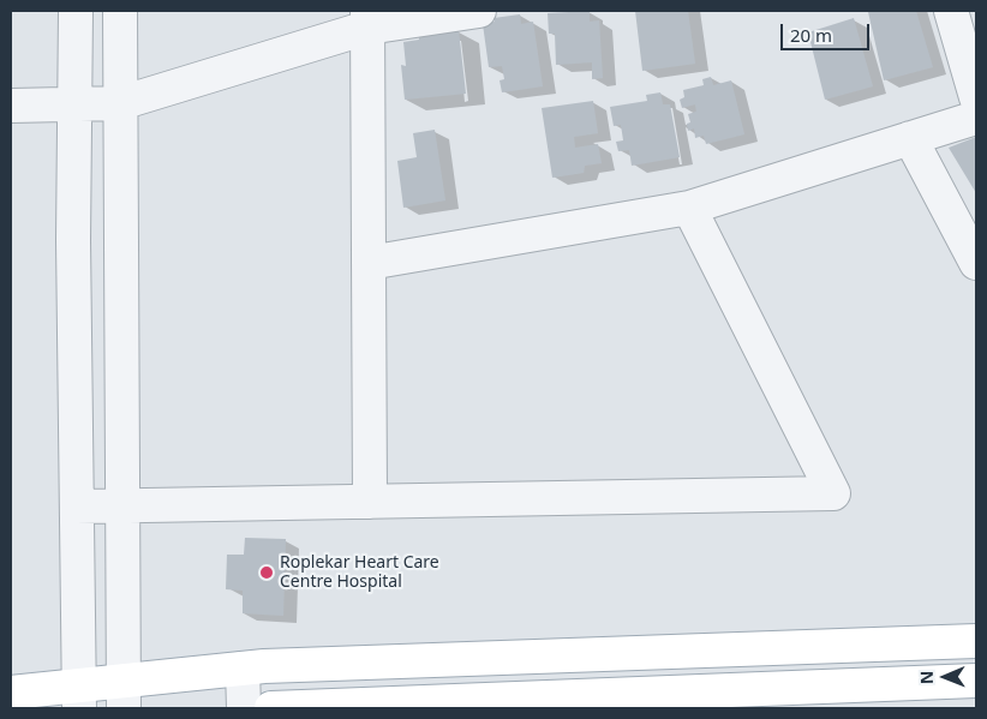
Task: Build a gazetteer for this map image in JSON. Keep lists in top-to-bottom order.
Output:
{
  "places": ["Roplekar Heart Care Centre Hospital"],
  "scale_bar": "20 m",
  "north": "left"
}
